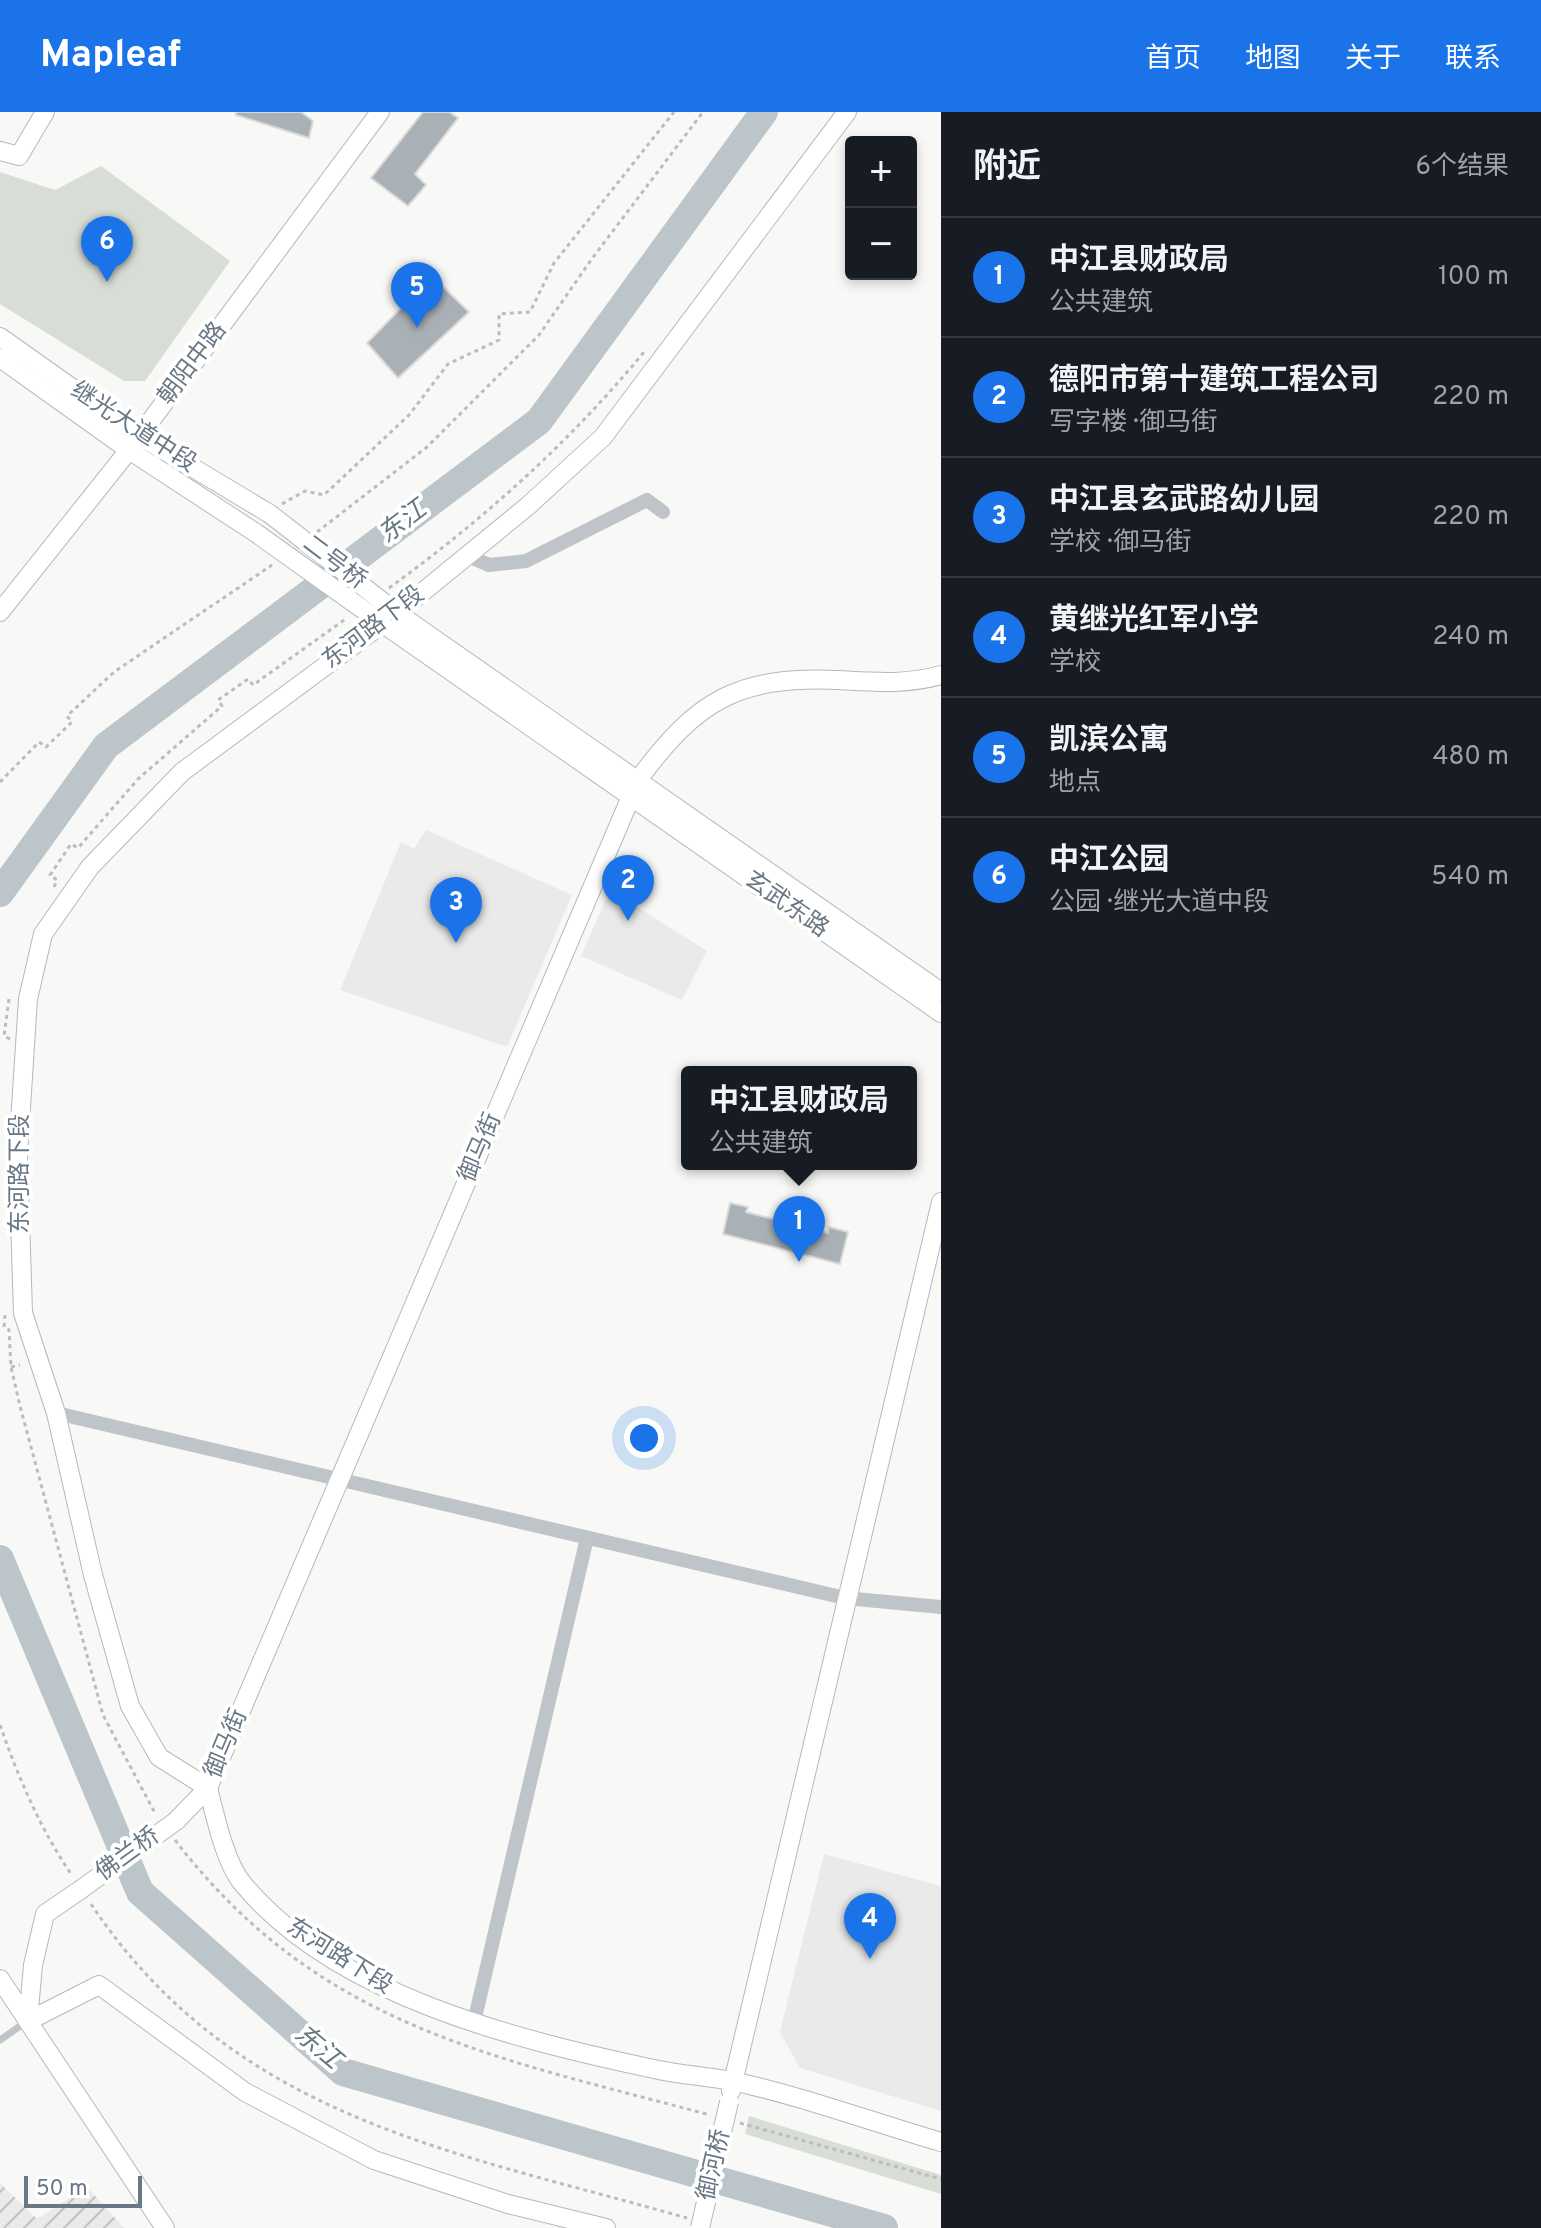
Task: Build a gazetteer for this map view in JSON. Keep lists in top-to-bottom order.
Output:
{
  "streets": {
    "street": [
      "朝阳中路",
      "继光大道中段",
      "二号桥",
      "东河路下段",
      "玄武东路",
      "御马街",
      "佛兰桥",
      "御河桥"
    ]
  },
  "crossings": [
    ["朝阳中路", "继光大道中段"],
    ["继光大道中段", "二号桥"],
    ["二号桥", "东河路下段"],
    ["东河路下段", "御马街"],
    ["东河路下段", "御河桥"],
    ["玄武东路", "御马街"],
    ["御马街", "佛兰桥"]
  ],
  "water": ["东江"],
  "scale_bar": "50 m",
  "page": {
    "header": "Mapleaf",
    "nav": [
      "首页",
      "地图",
      "关于",
      "联系"
    ],
    "heading": ["附近", "6个结果"],
    "map_buttons": ["+", "−"],
    "pins": [
      "6",
      "5",
      "2",
      "3",
      "1",
      "4"
    ],
    "list": [
      {
        "mark": "1",
        "name": "中江县财政局",
        "note": "公共建筑",
        "value": "100 m"
      },
      {
        "mark": "2",
        "name": "德阳市第十建筑工程公司",
        "note": "写字楼 · 御马街",
        "value": "220 m"
      },
      {
        "mark": "3",
        "name": "中江县玄武路幼儿园",
        "note": "学校 · 御马街",
        "value": "220 m"
      },
      {
        "mark": "4",
        "name": "黄继光红军小学",
        "note": "学校",
        "value": "240 m"
      },
      {
        "mark": "5",
        "name": "凯滨公寓",
        "note": "地点",
        "value": "480 m"
      },
      {
        "mark": "6",
        "name": "中江公园",
        "note": "公园 · 继光大道中段",
        "value": "540 m"
      }
    ],
    "popup": ["中江县财政局", "公共建筑"],
    "scale": "50 m"
  }
}
